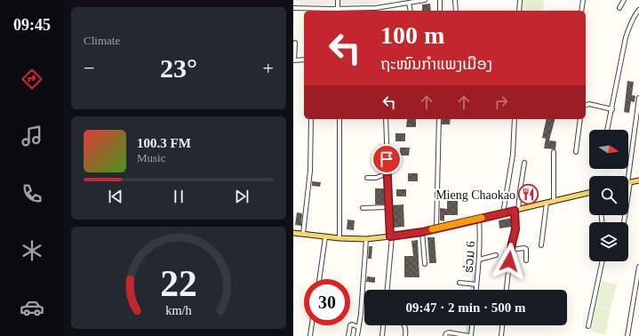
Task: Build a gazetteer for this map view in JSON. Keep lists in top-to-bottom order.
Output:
{
  "streets": {
    "street": ["ຮ່ວມ 6"]
  },
  "places": {
    "restaurant": ["Mieng Chaokao"]
  },
  "north": "right",
  "page": {
    "tabs": "09:45",
    "tile": "Climate",
    "turn": ["100 m", "ຖະໜົນກຳແພງເມືອງ"],
    "heat": ["−", "23°", "+"],
    "song": ["100.3 FM", "Music"],
    "limit": "30",
    "trip": "09:47 · 2 min · 500 m",
    "gauge": ["22", "km/h"]
  }
}
